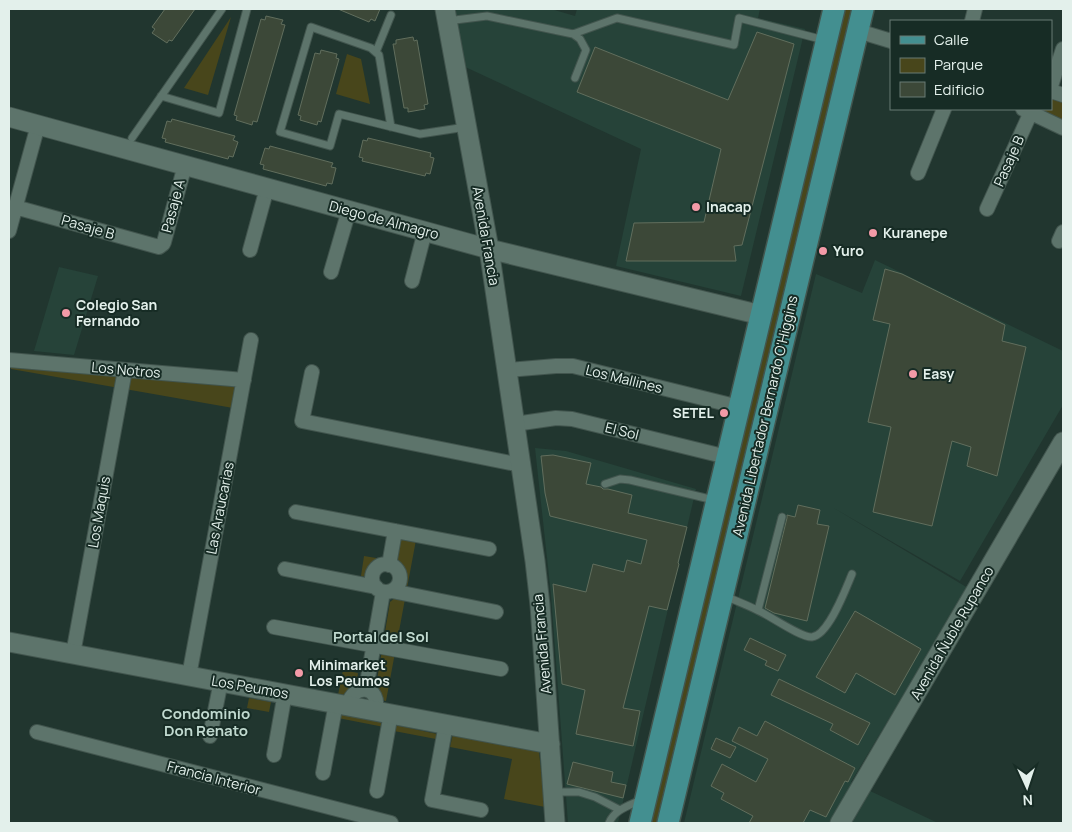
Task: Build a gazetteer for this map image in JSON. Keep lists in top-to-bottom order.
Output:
{
  "streets": {
    "main road": ["Avenida Libertador Bernardo O'Higgins"],
    "street": [
      "Pasaje B",
      "Pasaje A",
      "Diego de Almagro",
      "Avenida Francia",
      "Los Notros",
      "Los Mallines",
      "El Sol",
      "Las Araucarias",
      "Los Maquis",
      "Avenida Ñuble Rupanco",
      "Los Peumos",
      "Francia Interior"
    ]
  },
  "crossings": [
    ["Pasaje B", "Pasaje A"],
    ["Pasaje A", "Diego de Almagro"],
    ["Diego de Almagro", "Avenida Francia"],
    ["Diego de Almagro", "Avenida Libertador Bernardo O'Higgins"],
    ["Avenida Francia", "Los Mallines"],
    ["Avenida Francia", "El Sol"],
    ["Avenida Francia", "Los Peumos"],
    ["Los Notros", "Las Araucarias"],
    ["Los Notros", "Los Maquis"],
    ["Los Mallines", "Avenida Libertador Bernardo O'Higgins"],
    ["Avenida Libertador Bernardo O'Higgins", "El Sol"],
    ["Las Araucarias", "Los Peumos"],
    ["Los Maquis", "Los Peumos"]
  ],
  "districts": ["Portal del Sol", "Condominio Don Renato"],
  "places": [
    "Inacap",
    "Kuranepe",
    "Yuro",
    "Colegio San Fernando",
    "Easy",
    "SETEL",
    "Minimarket Los Peumos"
  ],
  "legend": ["Calle", "Parque", "Edificio"],
  "north": "bottom"
}
